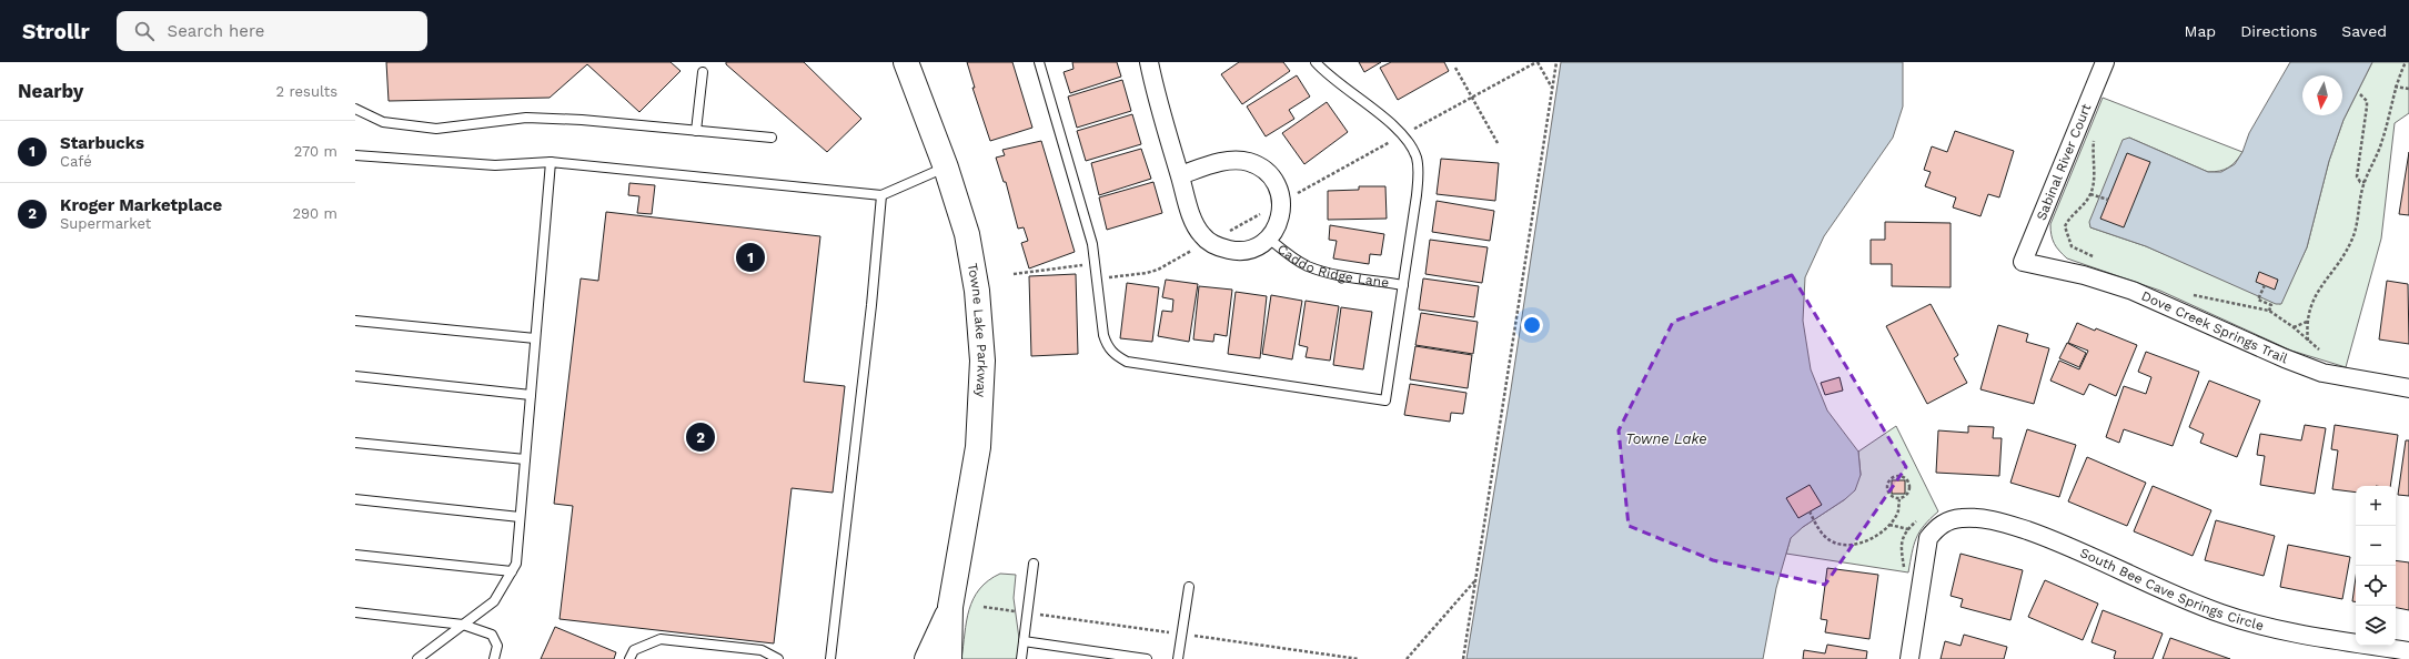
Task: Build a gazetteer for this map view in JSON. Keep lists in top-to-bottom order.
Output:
{
  "streets": {
    "street": [
      "Sabinal River Court",
      "Caddo Ridge Lane",
      "Dove Creek Springs Trail",
      "Towne Lake Parkway",
      "South Bee Cave Springs Circle"
    ]
  },
  "crossings": [
    ["Sabinal River Court", "Dove Creek Springs Trail"]
  ],
  "water": ["Towne Lake"],
  "north": "bottom",
  "page": {
    "header": "Strollr",
    "search": "Search here",
    "nav": ["Map", "Directions", "Saved"],
    "heading": ["Nearby", "2 results"],
    "list": [
      {
        "mark": "1",
        "name": "Starbucks",
        "note": "Café",
        "value": "270 m"
      },
      {
        "mark": "2",
        "name": "Kroger Marketplace",
        "note": "Supermarket",
        "value": "290 m"
      }
    ],
    "pins": ["1", "2"],
    "map_buttons": ["+", "−"]
  }
}
